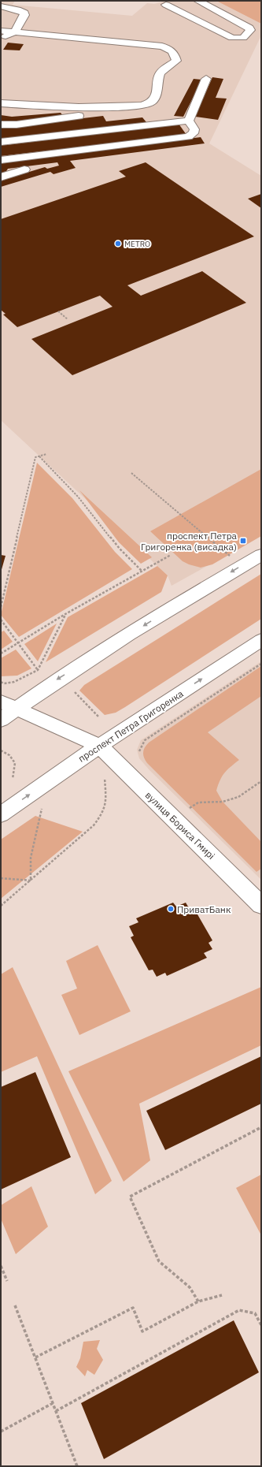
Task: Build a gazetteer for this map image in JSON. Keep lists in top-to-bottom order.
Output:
{
  "streets": {
    "street": ["проспект Петра Григоренка", "вулиця Бориса Гмирі"]
  },
  "crossings": [
    ["проспект Петра Григоренка", "вулиця Бориса Гмирі"]
  ],
  "places": {
    "other": ["METRO", "ПриватБанк"],
    "transit": ["проспект Петра Григоренка (висадка)"]
  }
}
